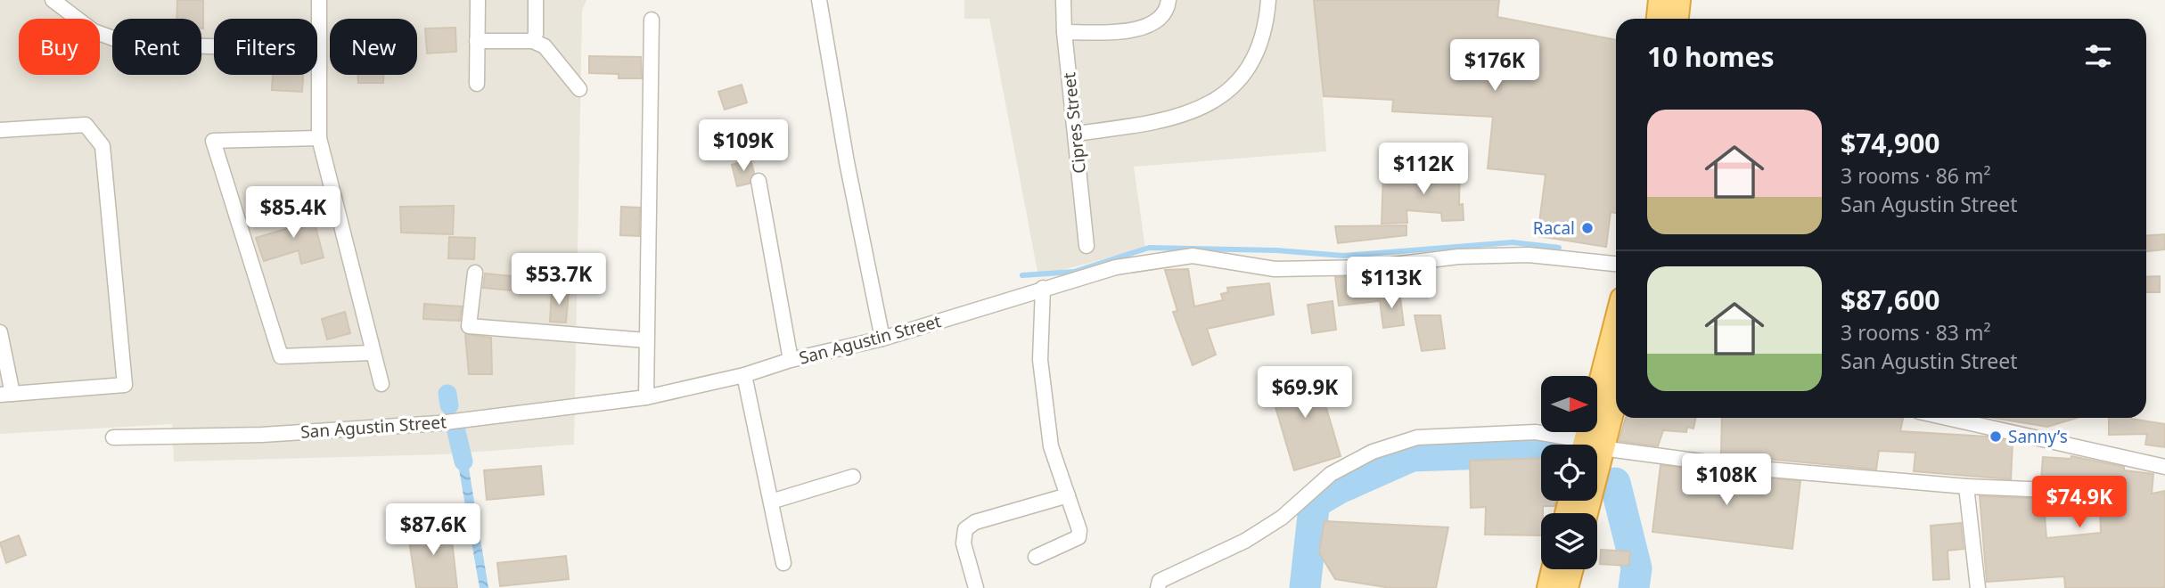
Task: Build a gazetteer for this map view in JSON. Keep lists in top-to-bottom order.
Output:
{
  "streets": {
    "street": ["Cipres Street", "San Agustin Street"]
  },
  "places": ["Racal", "Sanny’s"],
  "north": "right",
  "page": {
    "chip": [
      "Buy",
      "Rent",
      "Filters",
      "New"
    ],
    "heading": "10 homes",
    "price": [
      "$176K",
      "$109K",
      "$112K",
      "$85.4K",
      "$53.7K",
      "$113K",
      "$69.9K",
      "$108K",
      "$74.9K",
      "$87.6K"
    ],
    "list": [
      {
        "name": "$74,900",
        "note": "3 rooms · 86 m² · San Agustin Street"
      },
      {
        "name": "$87,600",
        "note": "3 rooms · 83 m² · San Agustin Street"
      }
    ]
  }
}
